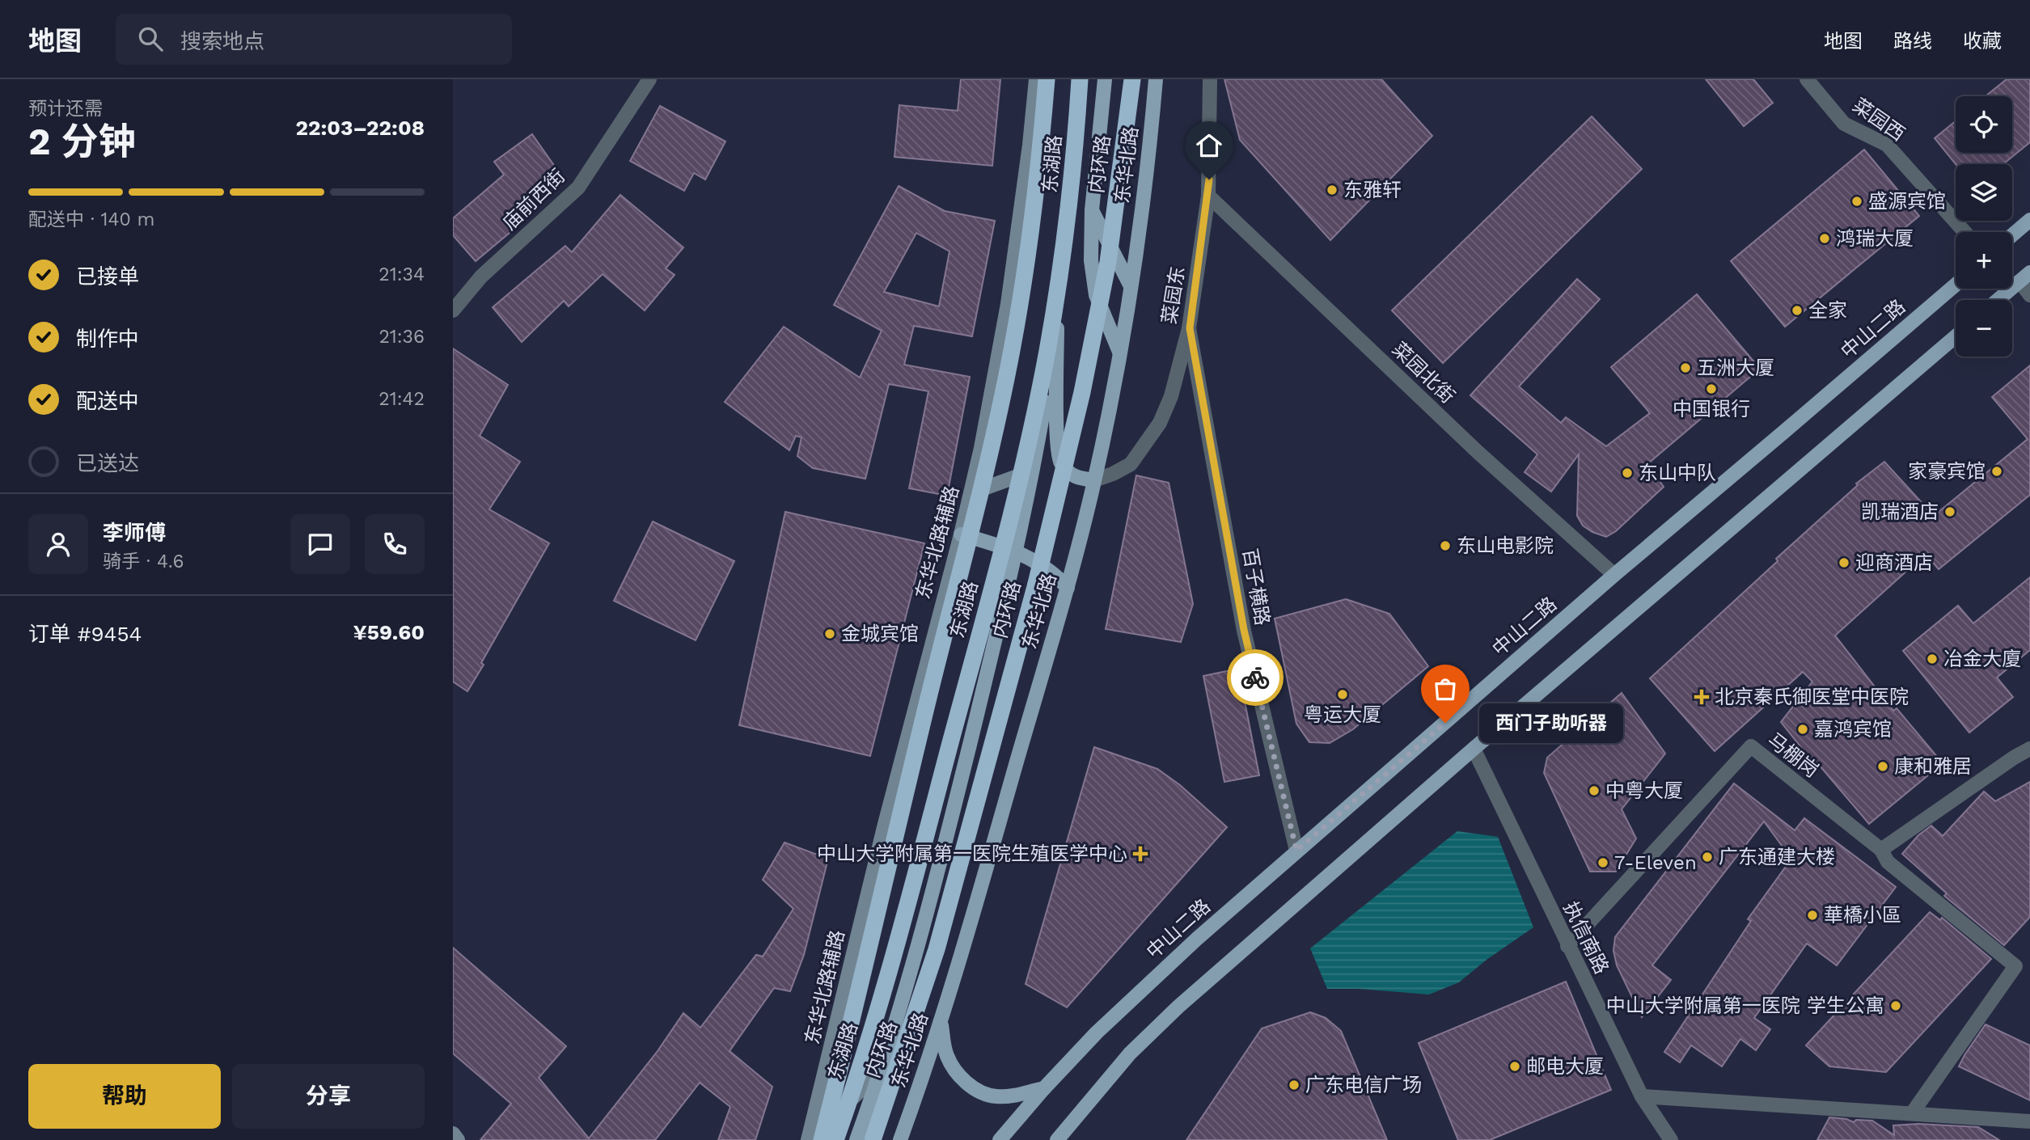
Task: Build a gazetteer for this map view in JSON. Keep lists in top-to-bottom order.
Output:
{
  "streets": {
    "highway": ["东湖路", "内环路"],
    "main road": ["东华北路", "中山二路", "东华北路辅路"],
    "street": [
      "菜园西",
      "庙前西街",
      "菜园东",
      "菜园北街",
      "百子横路",
      "马棚岗",
      "执信南路"
    ]
  },
  "crossings": [
    ["东湖路", "东华北路"],
    ["东华北路", "菜园东"],
    ["菜园东", "菜园北街"],
    ["菜园东", "百子横路"],
    ["中山二路", "菜园北街"],
    ["中山二路", "百子横路"],
    ["马棚岗", "执信南路"]
  ],
  "places": {
    "other": [
      "东雅轩",
      "盛源宾馆",
      "鸿瑞大厦",
      "全家",
      "五洲大厦",
      "中国银行",
      "家豪宾馆",
      "东山中队",
      "凯瑞酒店",
      "东山电影院",
      "迎商酒店",
      "金城宾馆",
      "冶金大廈",
      "粤运大厦",
      "西门子助听器",
      "嘉鸿宾馆",
      "康和雅居",
      "中粤大厦",
      "广东通建大楼",
      "7-Eleven",
      "華橋小區",
      "中山大学附属第一医院 学生公寓",
      "邮电大厦",
      "广东电信广场"
    ],
    "health": ["北京秦氏御医堂中医院", "中山大学附属第一医院生殖医学中心"]
  },
  "page": {
    "header": "地图",
    "search": "搜索地点",
    "nav": ["地图", "路线", "收藏"],
    "heading": ["2 分钟", "预计还需", "22:03–22:08"],
    "panel": [
      "李师傅",
      "骑手 · 4.6",
      "订单 #9454",
      "¥59.60"
    ],
    "map_buttons": ["+", "−"],
    "bar": "配送中 · 140 m",
    "list": [
      ["已接单", "21:34"],
      ["制作中", "21:36"],
      ["配送中", "21:42"],
      "已送达"
    ],
    "bubble": "西门子助听器",
    "buttons": ["帮助", "分享"]
  }
}
